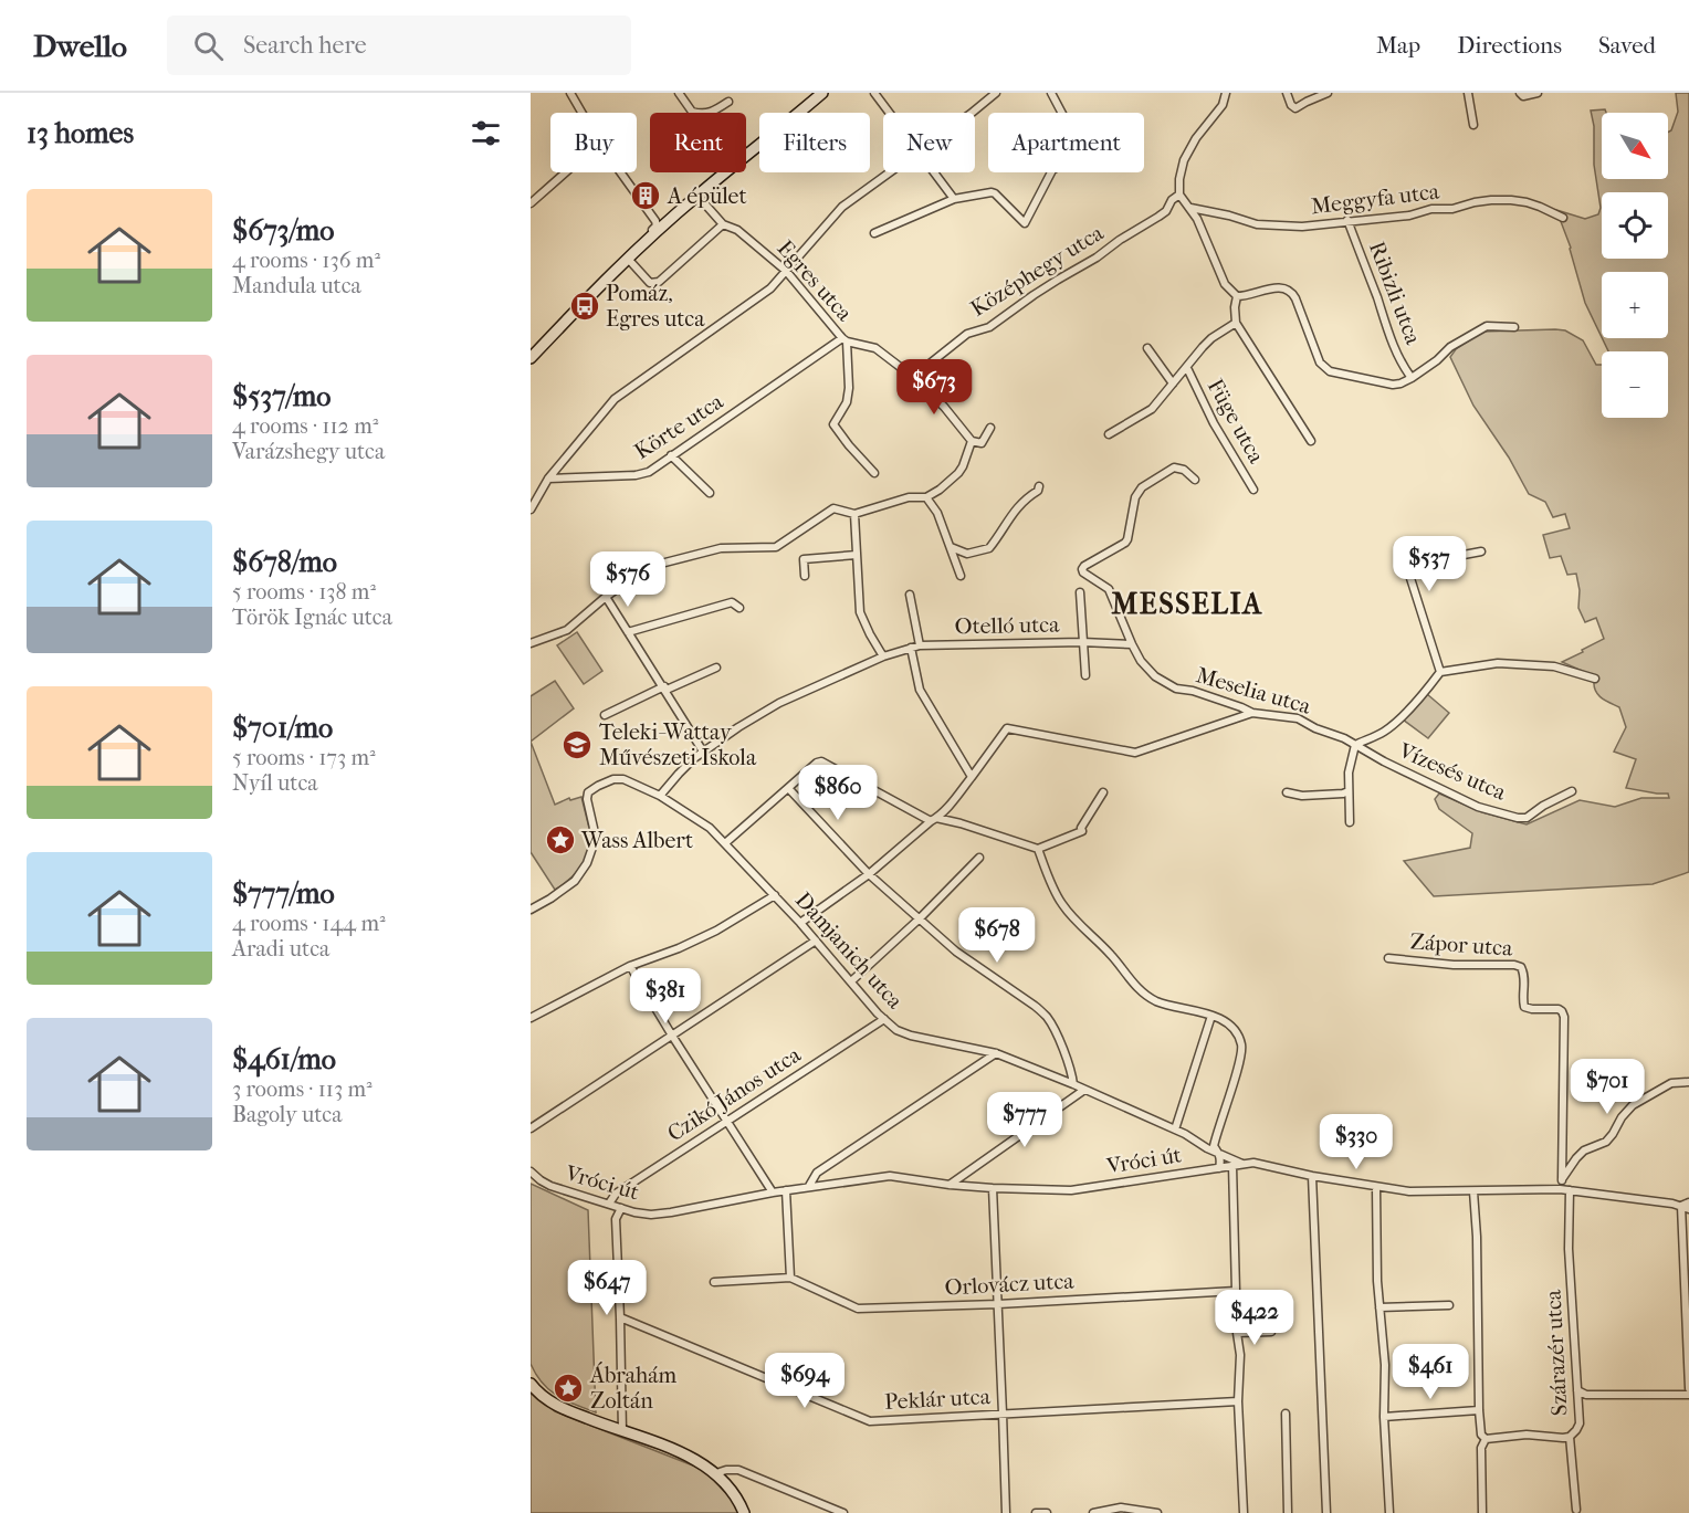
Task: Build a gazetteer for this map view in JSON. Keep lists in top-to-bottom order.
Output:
{
  "streets": {
    "street": [
      "Meggyfa utca",
      "Középhegy utca",
      "Egres utca",
      "Ribizli utca",
      "Füge utca",
      "Körte utca",
      "Otelló utca",
      "Meselia utca",
      "Vízesés utca",
      "Zápor utca",
      "Damjanich utca",
      "Czikó János utca",
      "Vróci út",
      "Orlovácz utca",
      "Szárazér utca",
      "Peklár utca"
    ]
  },
  "crossings": [
    ["Meggyfa utca", "Ribizli utca"],
    ["Középhegy utca", "Egres utca"],
    ["Egres utca", "Körte utca"],
    ["Otelló utca", "Meselia utca"],
    ["Otelló utca", "Damjanich utca"],
    ["Meselia utca", "Vízesés utca"],
    ["Damjanich utca", "Czikó János utca"],
    ["Damjanich utca", "Vróci út"],
    ["Czikó János utca", "Vróci út"],
    ["Vróci út", "Szárazér utca"]
  ],
  "districts": ["MESSELIA"],
  "places": {
    "building": ["A épület"],
    "bus stop": ["Pomáz, Egres utca"],
    "school or university": ["Teleki-Wattay Művészeti Iskola"],
    "place": ["Wass Albert", "Ábrahám Zoltán"]
  },
  "north": "bottom right",
  "page": {
    "header": "Dwello",
    "search": "Search here",
    "nav": ["Map", "Directions", "Saved"],
    "heading": "13 homes",
    "map_buttons": ["+", "−"],
    "chip": [
      "Buy",
      "Rent",
      "Filters",
      "New",
      "Apartment"
    ],
    "list": [
      {
        "name": "$673/mo",
        "note": "4 rooms · 136 m² · Mandula utca"
      },
      {
        "name": "$537/mo",
        "note": "4 rooms · 112 m² · Varázshegy utca"
      },
      {
        "name": "$678/mo",
        "note": "5 rooms · 138 m² · Török Ignác utca"
      },
      {
        "name": "$701/mo",
        "note": "5 rooms · 173 m² · Nyíl utca"
      },
      {
        "name": "$777/mo",
        "note": "4 rooms · 144 m² · Aradi utca"
      },
      {
        "name": "$461/mo",
        "note": "3 rooms · 113 m² · Bagoly utca"
      }
    ],
    "price": [
      "$673",
      "$537",
      "$576",
      "$860",
      "$678",
      "$381",
      "$701",
      "$777",
      "$330",
      "$647",
      "$422",
      "$461",
      "$694"
    ]
  }
}
